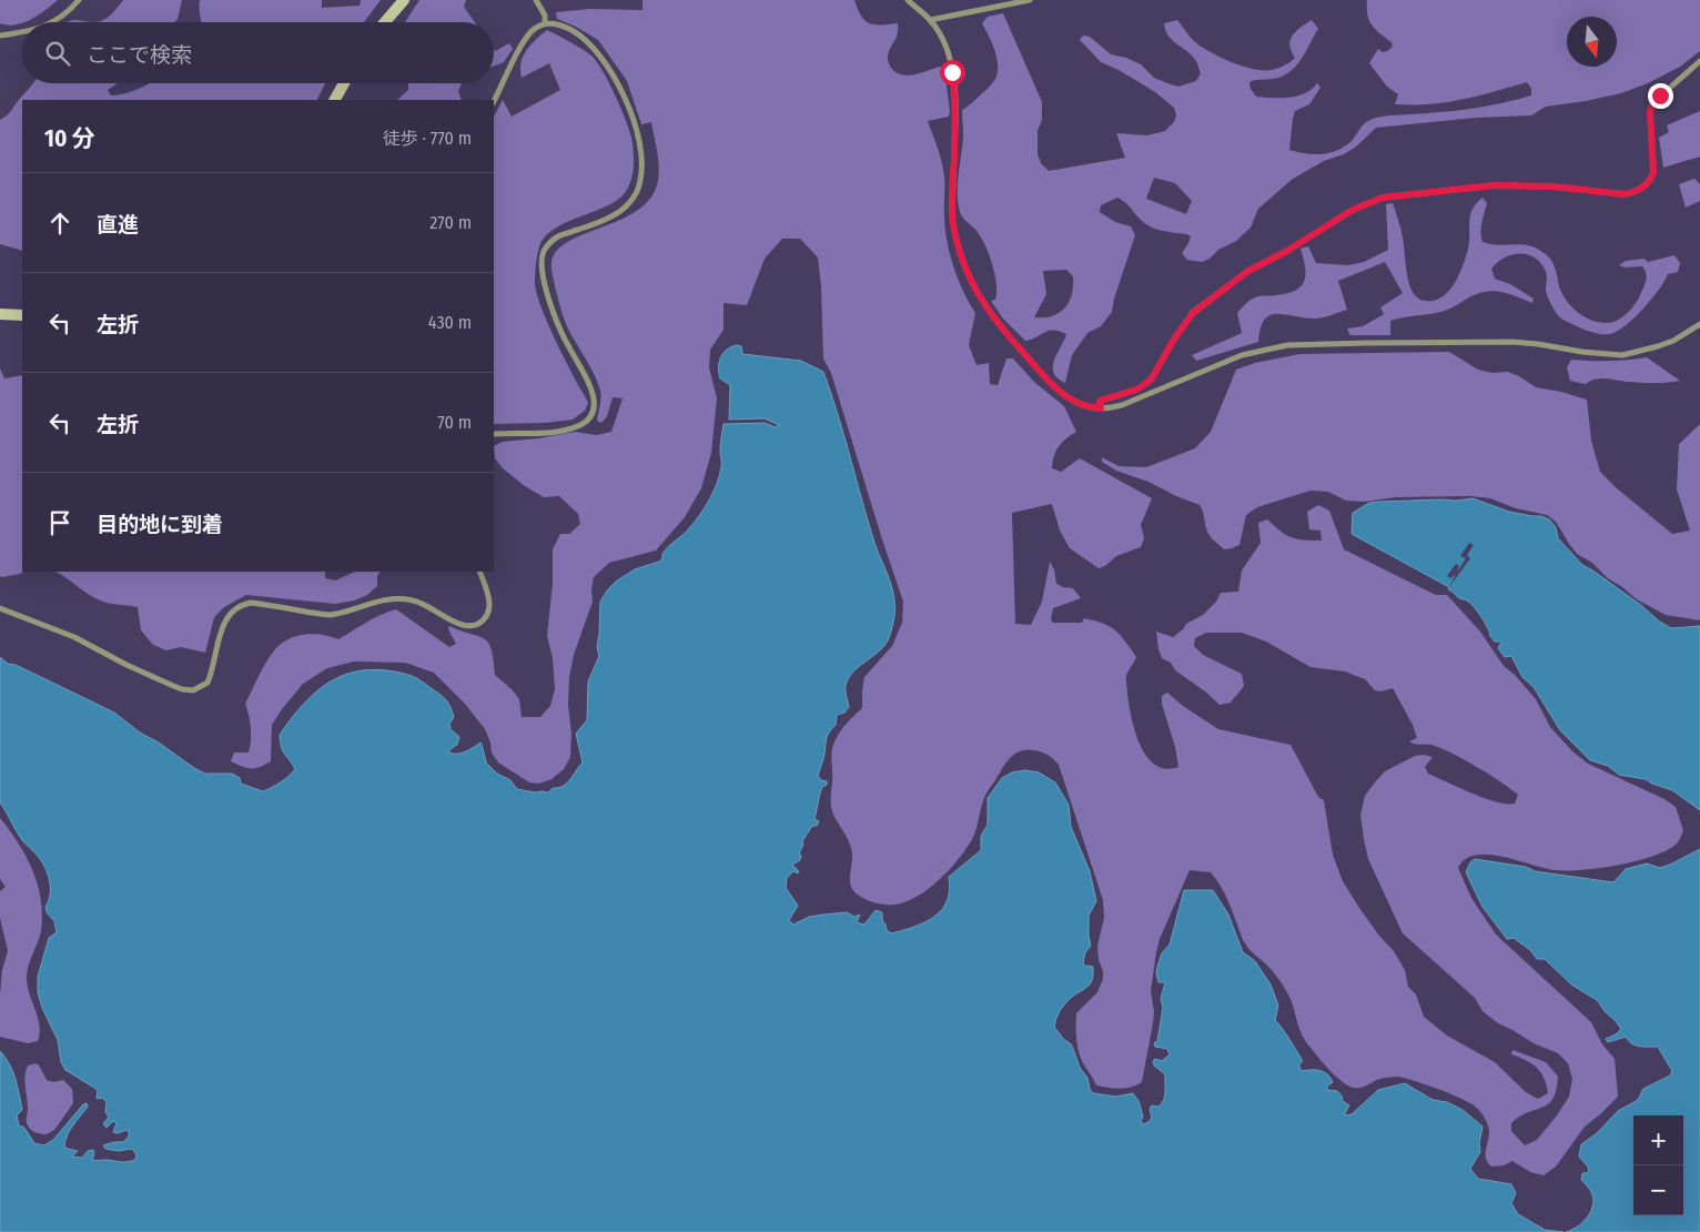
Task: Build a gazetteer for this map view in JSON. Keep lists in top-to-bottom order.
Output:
{
  "north": "bottom",
  "page": {
    "search": "ここで検索",
    "heading": ["10 分", "徒歩 · 770 m"],
    "list": [
      ["直進", "270 m"],
      ["左折", "430 m"],
      ["左折", "70 m"],
      "目的地に到着"
    ],
    "map_buttons": ["+", "−"]
  }
}
